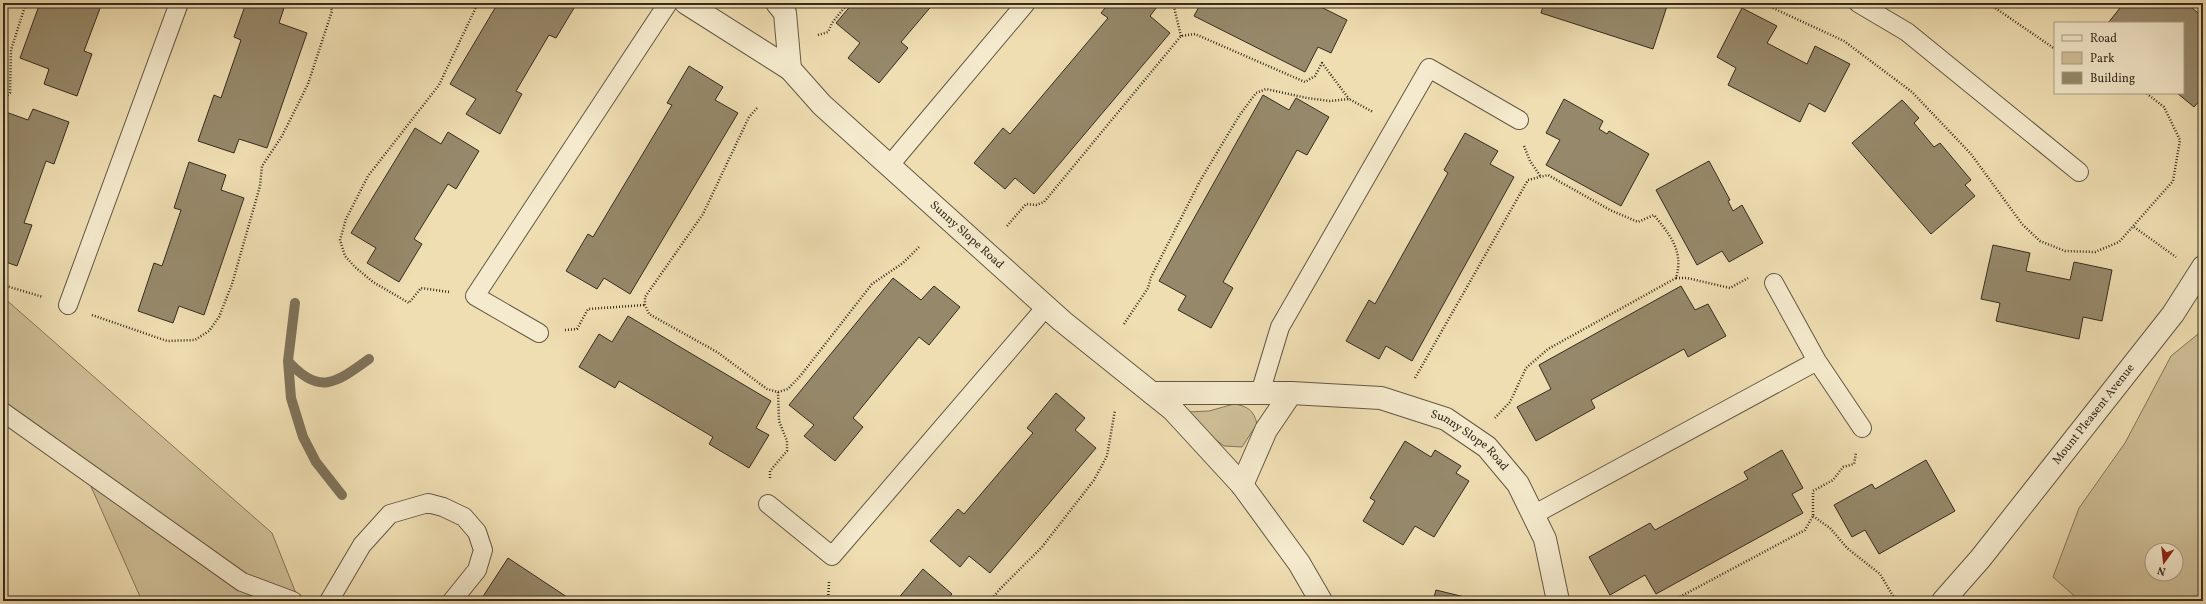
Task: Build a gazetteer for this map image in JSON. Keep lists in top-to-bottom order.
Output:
{
  "streets": {
    "street": ["Sunny Slope Road", "Mount Pleasent Avenue"]
  },
  "legend": ["Road", "Park", "Building"],
  "north": "bottom"
}
